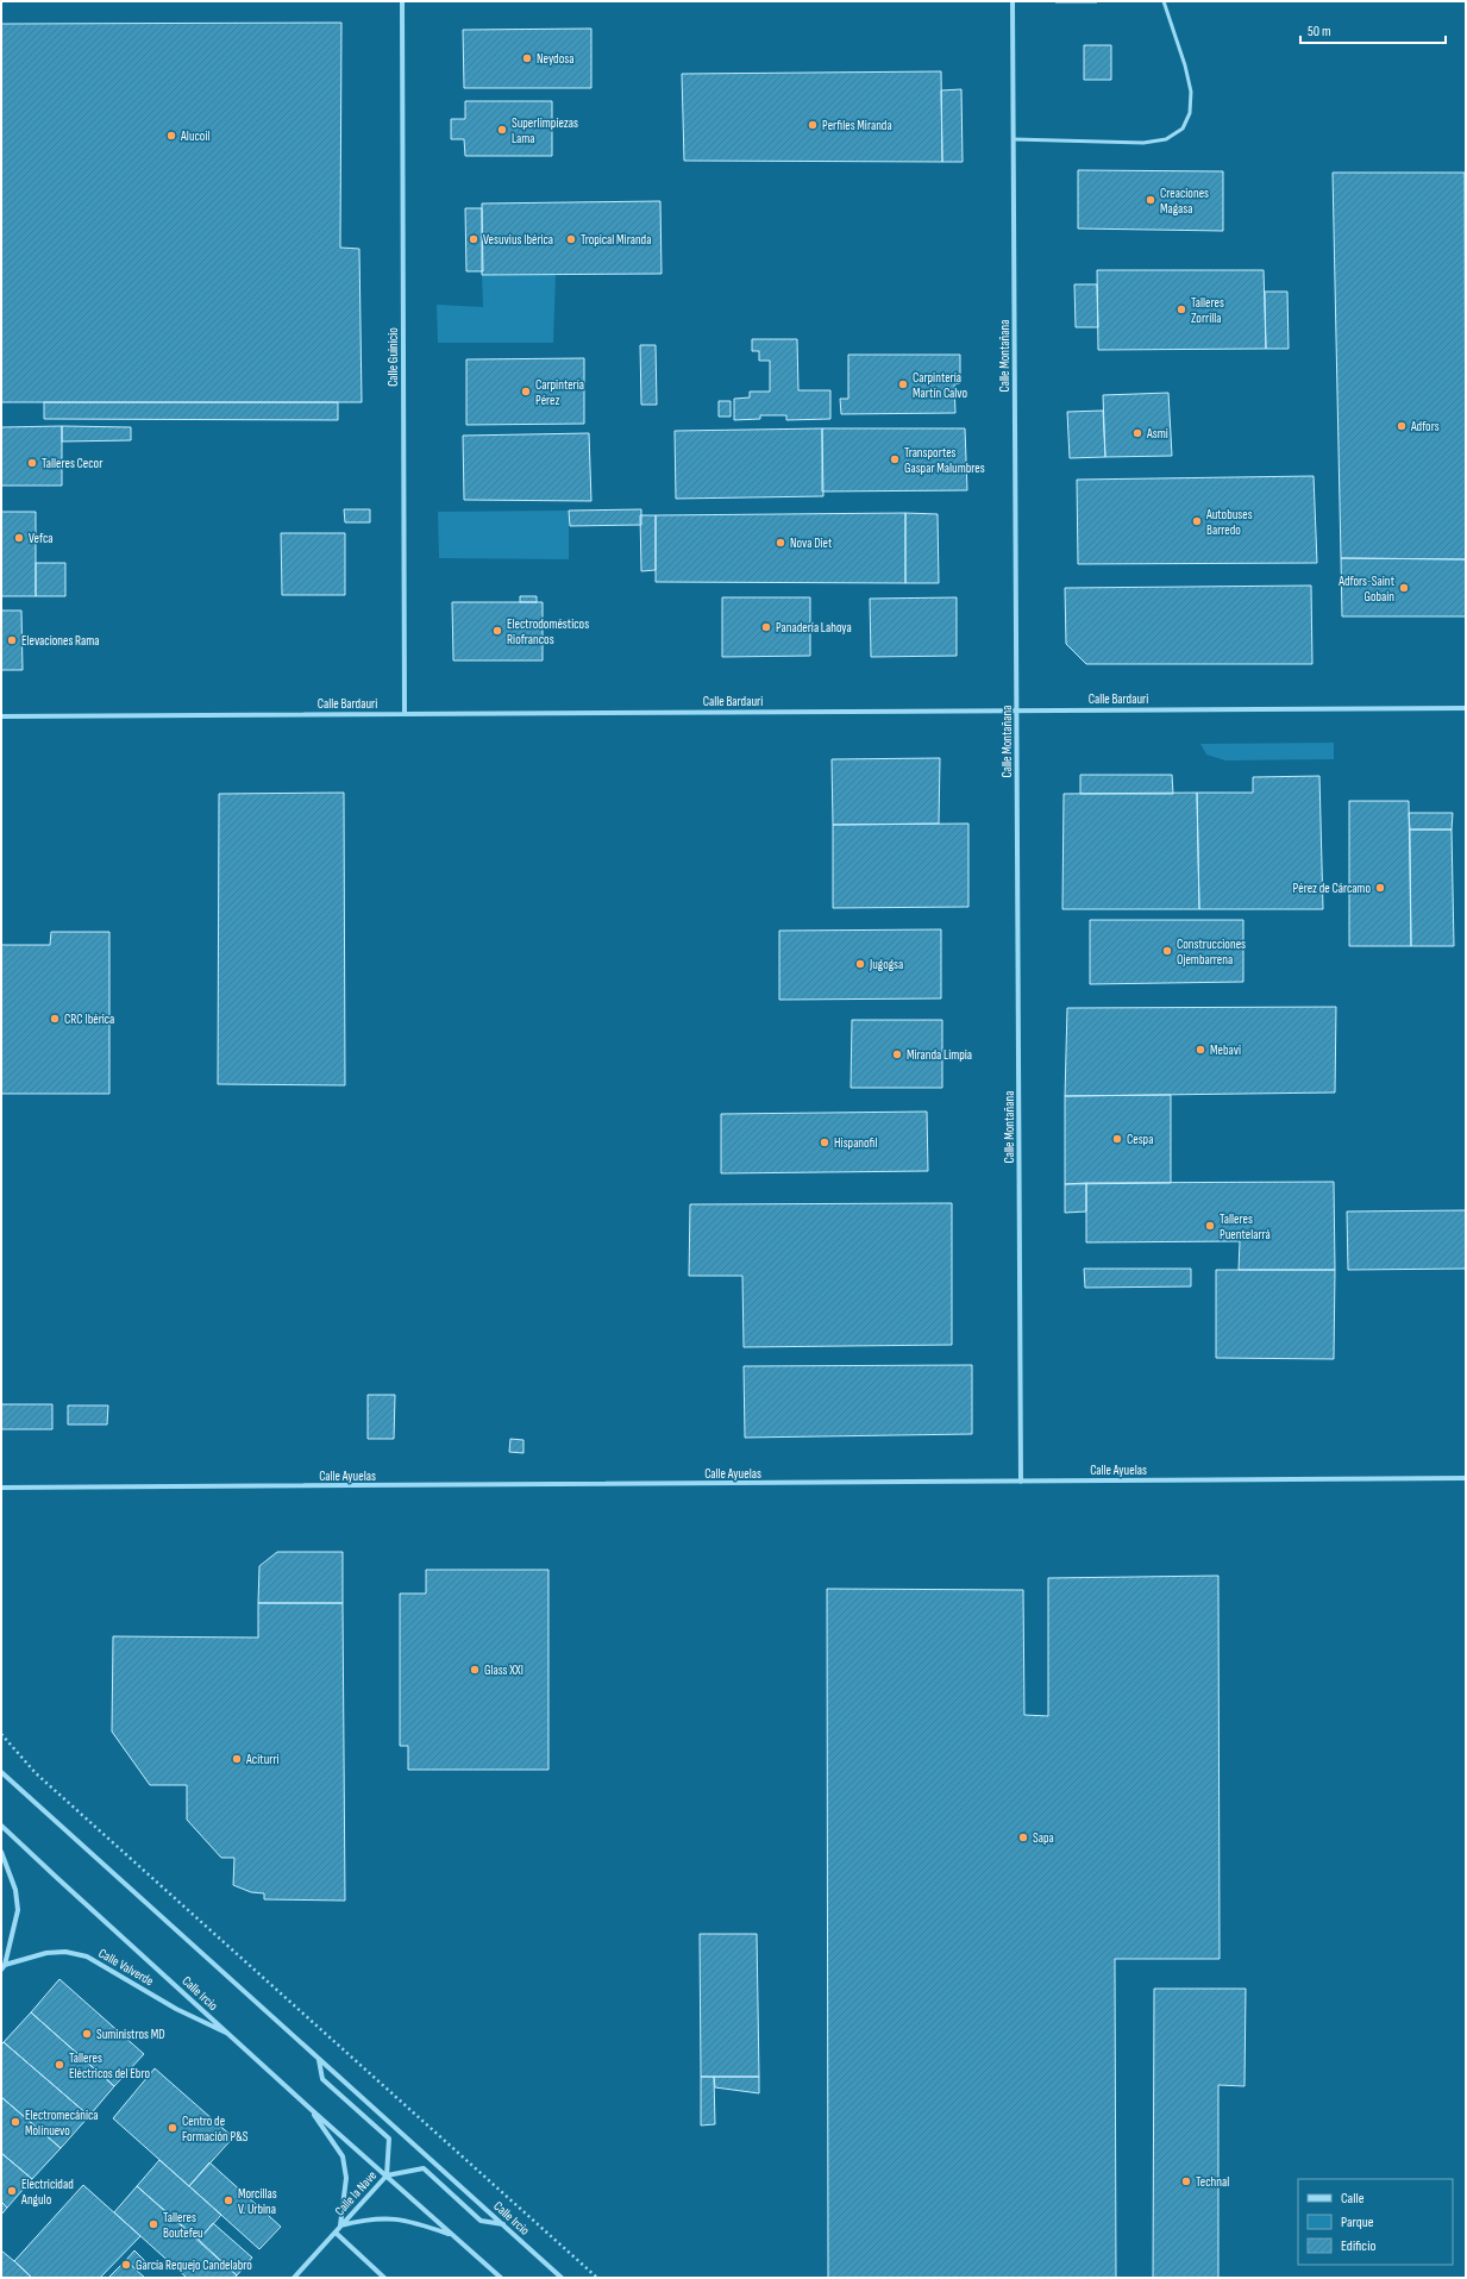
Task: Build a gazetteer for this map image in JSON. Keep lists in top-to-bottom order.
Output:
{
  "streets": {
    "street": [
      "Calle Montañana",
      "Calle Guinicio",
      "Calle Bardauri",
      "Calle Ayuelas",
      "Calle Valverde",
      "Calle Ircio",
      "Calle la Nave"
    ]
  },
  "crossings": [
    ["Calle Montañana", "Calle Bardauri"],
    ["Calle Montañana", "Calle Ayuelas"],
    ["Calle Guinicio", "Calle Bardauri"],
    ["Calle Valverde", "Calle Ircio"],
    ["Calle Ircio", "Calle la Nave"]
  ],
  "places": [
    "Neydosa",
    "Perfiles Miranda",
    "Superlimpiezas Lama",
    "Alucoil",
    "Creaciones Magasa",
    "Vesuvius Ibérica",
    "Tropical Miranda",
    "Talleres Zorrilla",
    "Carpintería Martín Calvo",
    "Carpintería Pérez",
    "Adfors",
    "Asmi",
    "Transportes Gaspar Malumbres",
    "Talleres Cecor",
    "Autobuses Barredo",
    "Vefca",
    "Nova Diet",
    "Adfors-Saint Gobain",
    "Panadería Lahoya",
    "Electrodomésticos Riofrancos",
    "Elevaciones Rama",
    "Pérez de Cárcamo",
    "Construcciones Ojembarrena",
    "Jugogsa",
    "CRC Ibérica",
    "Mebavi",
    "Miranda Limpia",
    "Cespa",
    "Hispanofil",
    "Talleres Puentelarrá",
    "Glass XXI",
    "Aciturri",
    "Sapa",
    "Suministros MD",
    "Talleres Eléctricos del Ebro",
    "Electromecánica Molinuevo",
    "Centro de Formación P&S",
    "Technal",
    "Electricidad Angulo",
    "Morcillas V. Urbina",
    "Talleres Boutefeu",
    "García Requejo Candelabro"
  ],
  "legend": ["Calle", "Parque", "Edificio"],
  "scale_bar": "50 m"
}
